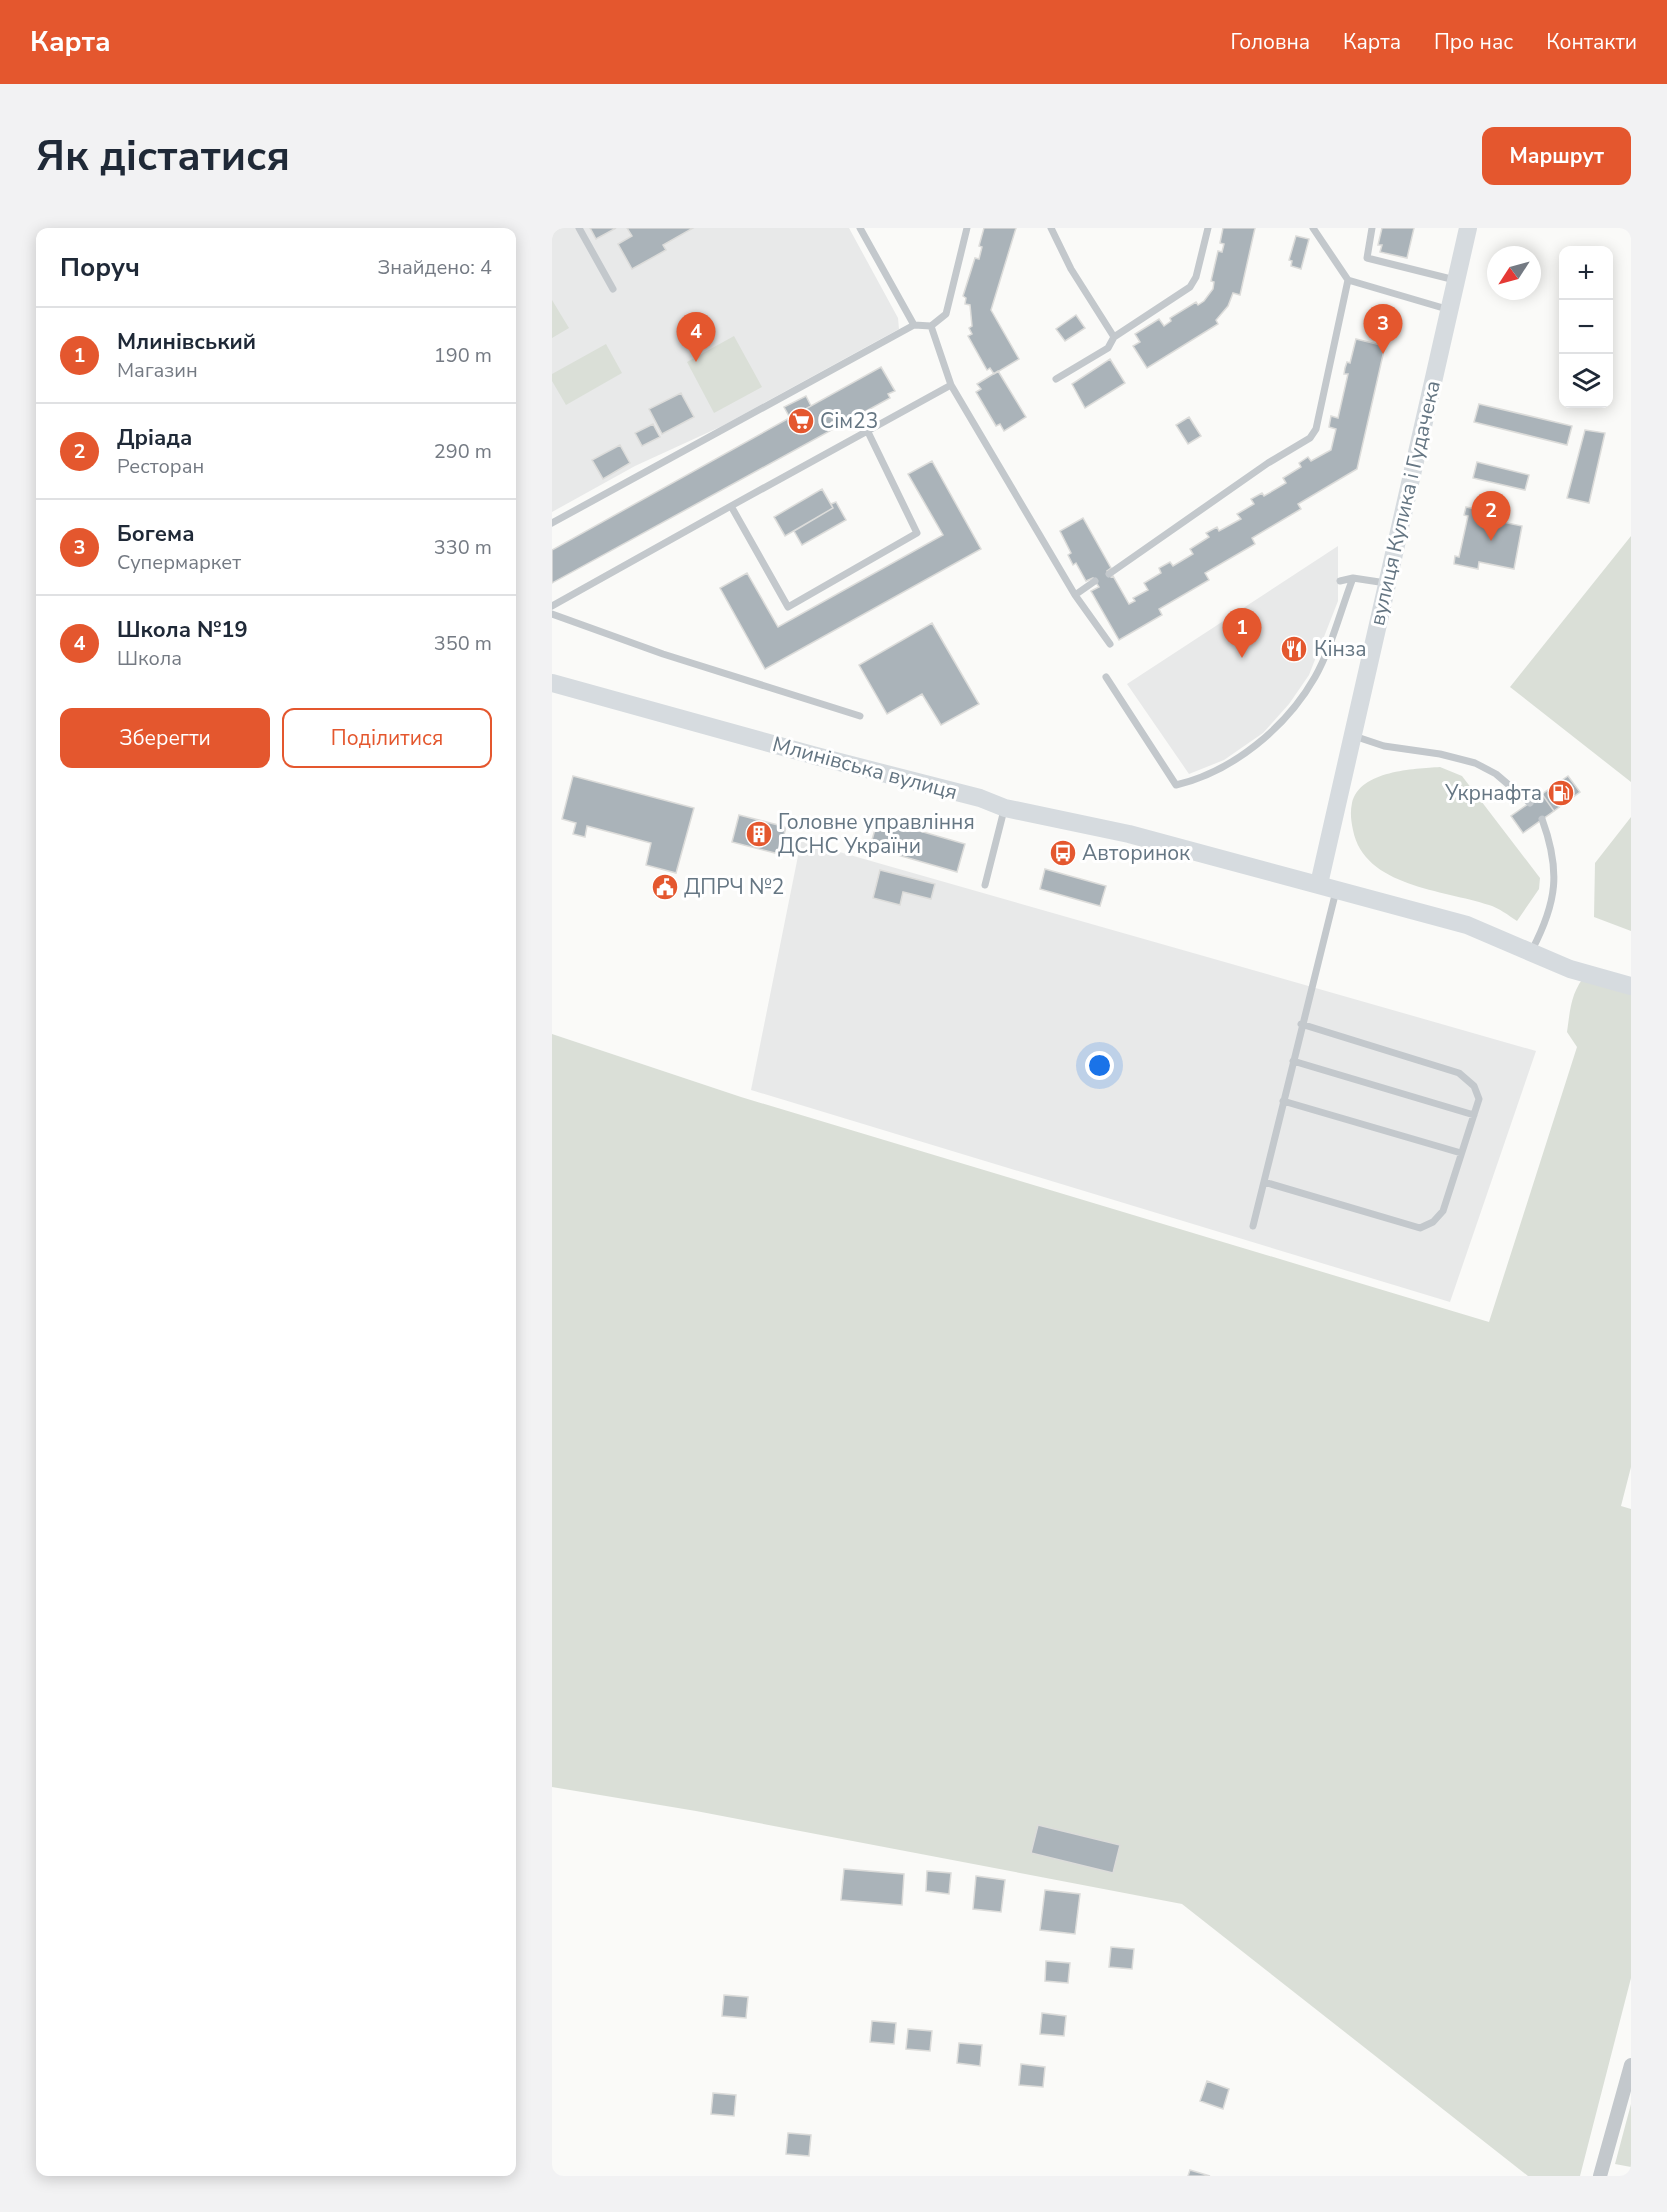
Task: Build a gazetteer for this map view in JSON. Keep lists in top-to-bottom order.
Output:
{
  "streets": {
    "main road": ["вулиця Кулика і Гудачека", "Млинівська вулиця"]
  },
  "crossings": [
    ["вулиця Кулика і Гудачека", "Млинівська вулиця"]
  ],
  "places": {
    "supermarket": ["Сім23"],
    "restaurant": ["Кінза"],
    "fuel station": ["Укрнафта"],
    "building": ["Головне управління ДСНС України"],
    "bus stop": ["Авторинок"],
    "public building": ["ДПРЧ №2"]
  },
  "north": "bottom left",
  "page": {
    "header": "Карта",
    "nav": [
      "Головна",
      "Карта",
      "Про нас",
      "Контакти"
    ],
    "buttons": [
      "Маршрут",
      ["Зберегти", "Поділитися"]
    ],
    "title": "Як дістатися",
    "heading": ["Поруч", "Знайдено: 4"],
    "map_buttons": ["+", "−"],
    "pins": [
      "3",
      "4",
      "2",
      "1"
    ],
    "list": [
      {
        "mark": "1",
        "name": "Млинівський",
        "note": "Магазин",
        "value": "190 m"
      },
      {
        "mark": "2",
        "name": "Дріада",
        "note": "Ресторан",
        "value": "290 m"
      },
      {
        "mark": "3",
        "name": "Богема",
        "note": "Супермаркет",
        "value": "330 m"
      },
      {
        "mark": "4",
        "name": "Школа №19",
        "note": "Школа",
        "value": "350 m"
      }
    ]
  }
}
